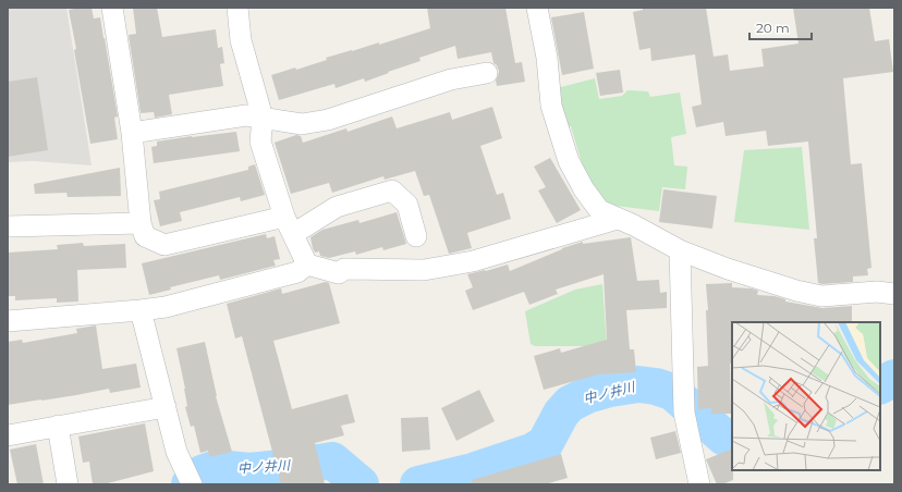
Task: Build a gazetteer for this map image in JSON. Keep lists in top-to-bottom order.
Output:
{
  "water": ["中ノ井川"],
  "scale_bar": "20 m"
}
